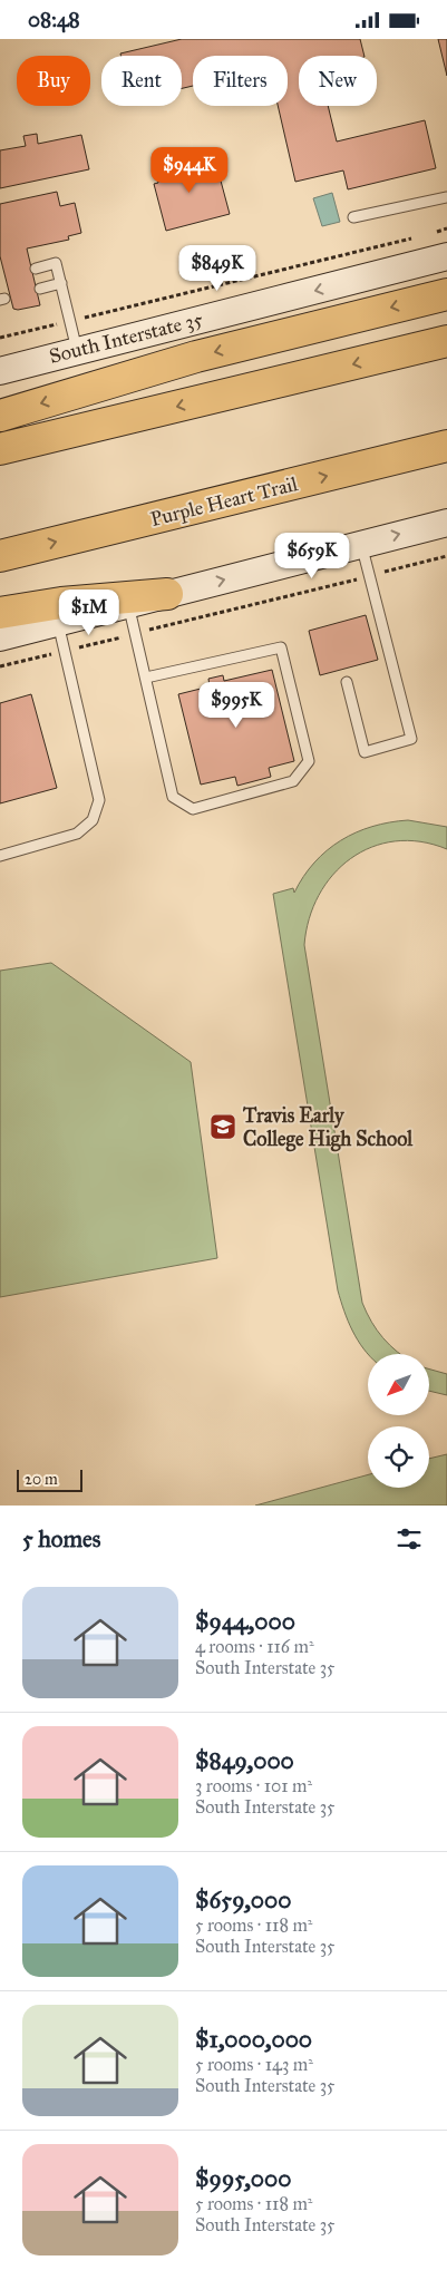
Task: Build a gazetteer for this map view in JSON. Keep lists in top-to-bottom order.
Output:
{
  "streets": {
    "highway": ["Purple Heart Trail"],
    "main road": ["South Interstate 35"]
  },
  "one_way": ["South Interstate 35"],
  "places": {
    "school or university": ["Travis Early College High School"]
  },
  "scale_bar": "20 m",
  "north": "bottom left",
  "page": {
    "status": "08:48",
    "chip": [
      "Buy",
      "Rent",
      "Filters",
      "New"
    ],
    "price": [
      "$944K",
      "$849K",
      "$659K",
      "$1M",
      "$995K"
    ],
    "scale": "20 m",
    "heading": "5 homes",
    "list": [
      {
        "name": "$944,000",
        "note": "4 rooms · 116 m² · South Interstate 35"
      },
      {
        "name": "$849,000",
        "note": "3 rooms · 101 m² · South Interstate 35"
      },
      {
        "name": "$659,000",
        "note": "5 rooms · 118 m² · South Interstate 35"
      },
      {
        "name": "$1,000,000",
        "note": "5 rooms · 143 m² · South Interstate 35"
      },
      {
        "name": "$995,000",
        "note": "5 rooms · 118 m² · South Interstate 35"
      }
    ]
  }
}
